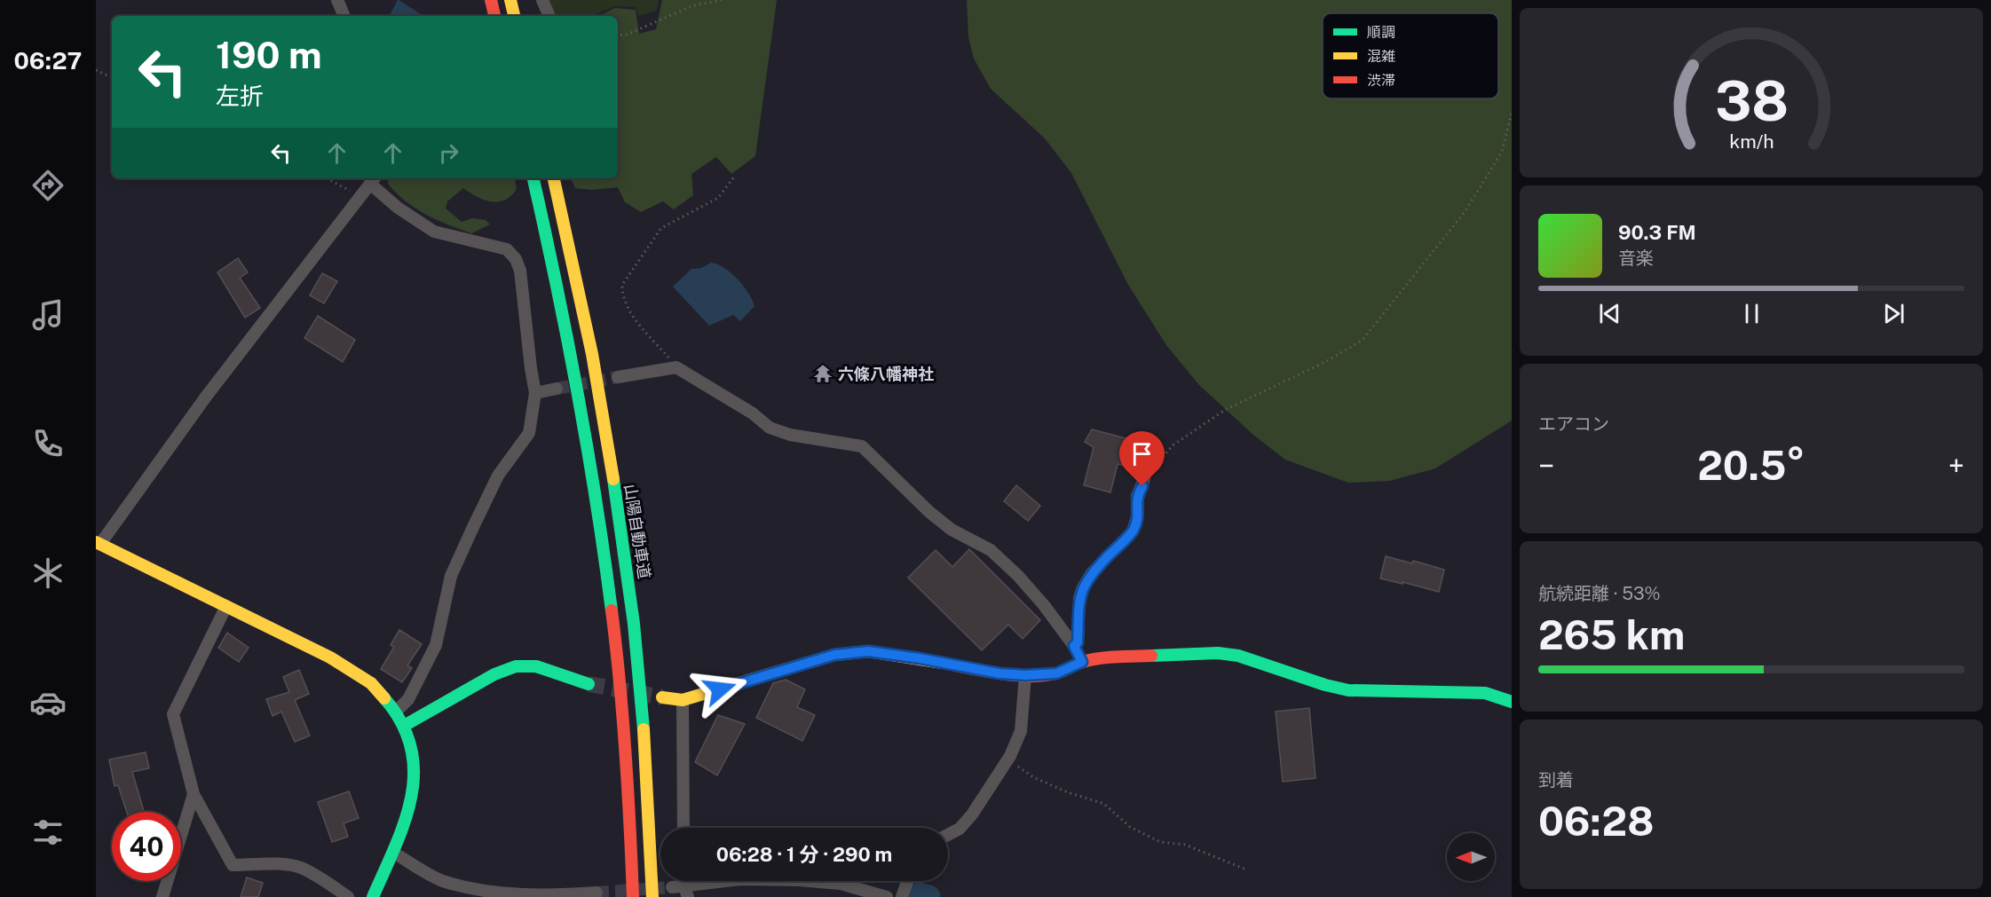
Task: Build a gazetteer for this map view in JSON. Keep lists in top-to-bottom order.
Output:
{
  "streets": {
    "main road": ["山陽自動車道"]
  },
  "places": {
    "temple": ["六條八幡神社"]
  },
  "legend": ["順調", "混雑", "渋滞"],
  "north": "left",
  "page": {
    "tabs": "06:27",
    "turn": ["190 m", "左折"],
    "song": ["90.3 FM", "音楽"],
    "tile": [
      "エアコン",
      ["航続距離 · 53%", "265 km"],
      ["到着", "06:28"]
    ],
    "heat": ["−", "20.5°", "+"],
    "limit": "40",
    "trip": "06:28 · 1 分 · 290 m",
    "gauge": ["38", "km/h"]
  }
}
